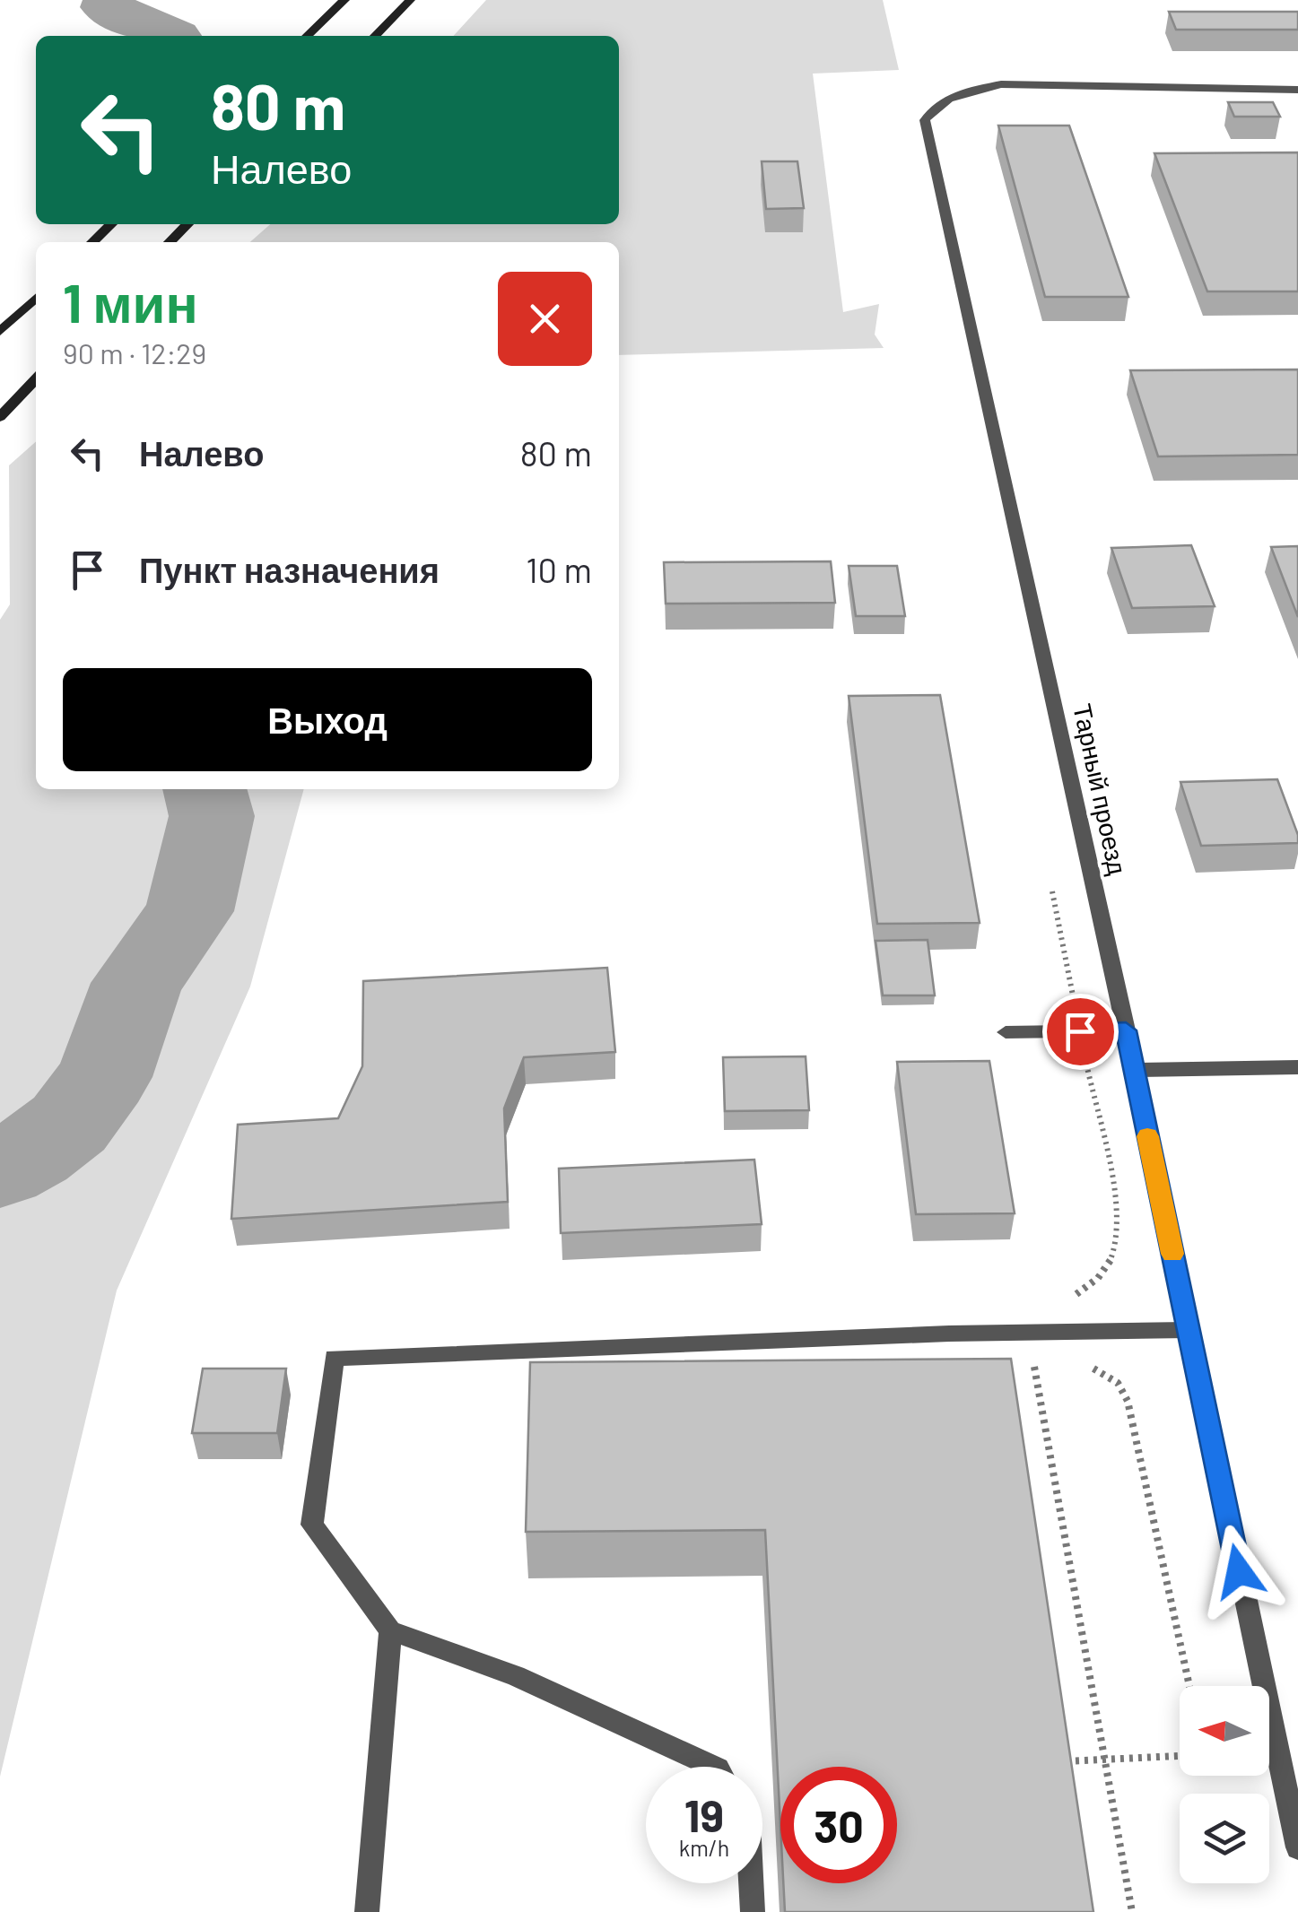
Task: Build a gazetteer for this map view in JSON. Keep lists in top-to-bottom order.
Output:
{
  "streets": {
    "street": ["Тарный проезд"]
  },
  "north": "left",
  "page": {
    "turn": ["80 m", "Налево"],
    "heading": ["1 мин", "90 m · 12:29"],
    "list": [
      {
        "name": "Налево",
        "value": "80 m"
      },
      {
        "name": "Пункт назначения",
        "value": "10 m"
      }
    ],
    "buttons": "Выход",
    "speed": "19 km/h",
    "limit": "30"
  }
}
